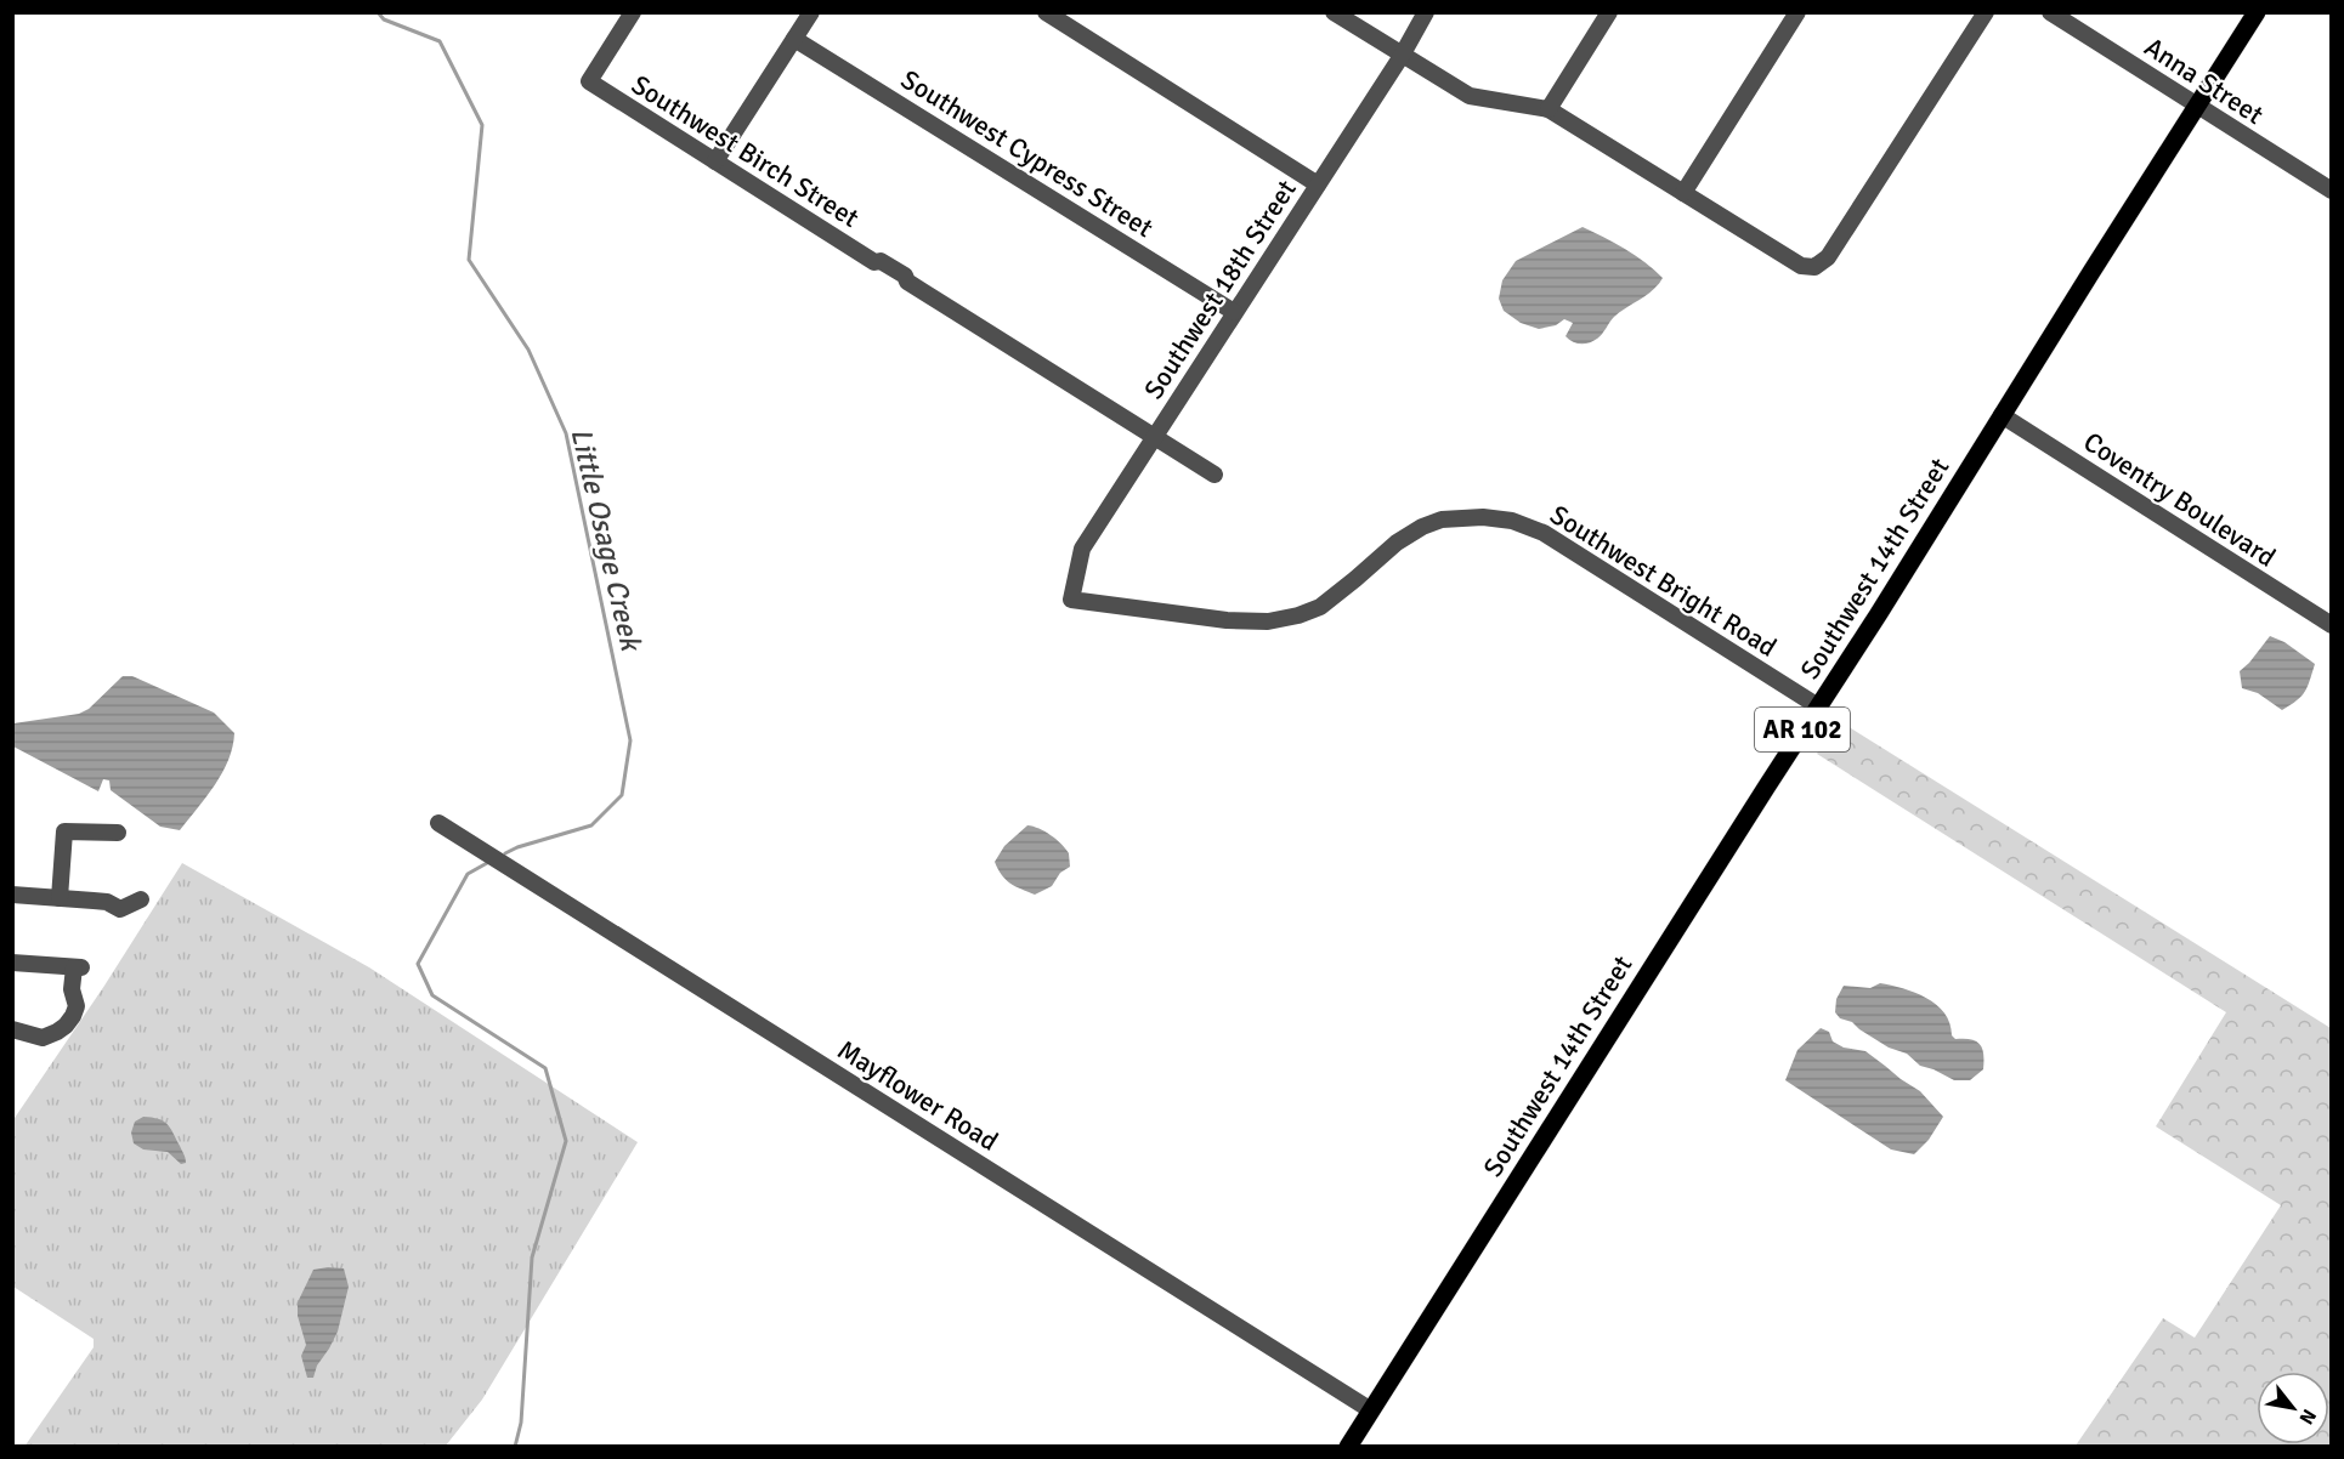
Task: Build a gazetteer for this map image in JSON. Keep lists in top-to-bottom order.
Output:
{
  "streets": {
    "main road": ["Southwest 14th Street", "AR 102"],
    "street": [
      "Anna Street",
      "Southwest Birch Street",
      "Southwest Cypress Street",
      "Southwest 18th Street",
      "Coventry Boulevard",
      "Southwest Bright Road",
      "Mayflower Road"
    ]
  },
  "crossings": [
    ["Anna Street", "Southwest 14th Street"],
    ["Southwest Birch Street", "Southwest 18th Street"],
    ["Southwest Cypress Street", "Southwest 18th Street"],
    ["Southwest 18th Street", "Southwest Bright Road"],
    ["Coventry Boulevard", "Southwest 14th Street"],
    ["Southwest 14th Street", "Southwest Bright Road"],
    ["Southwest 14th Street", "Mayflower Road"]
  ],
  "water": ["Little Osage Creek"],
  "north": "bottom right"
}
